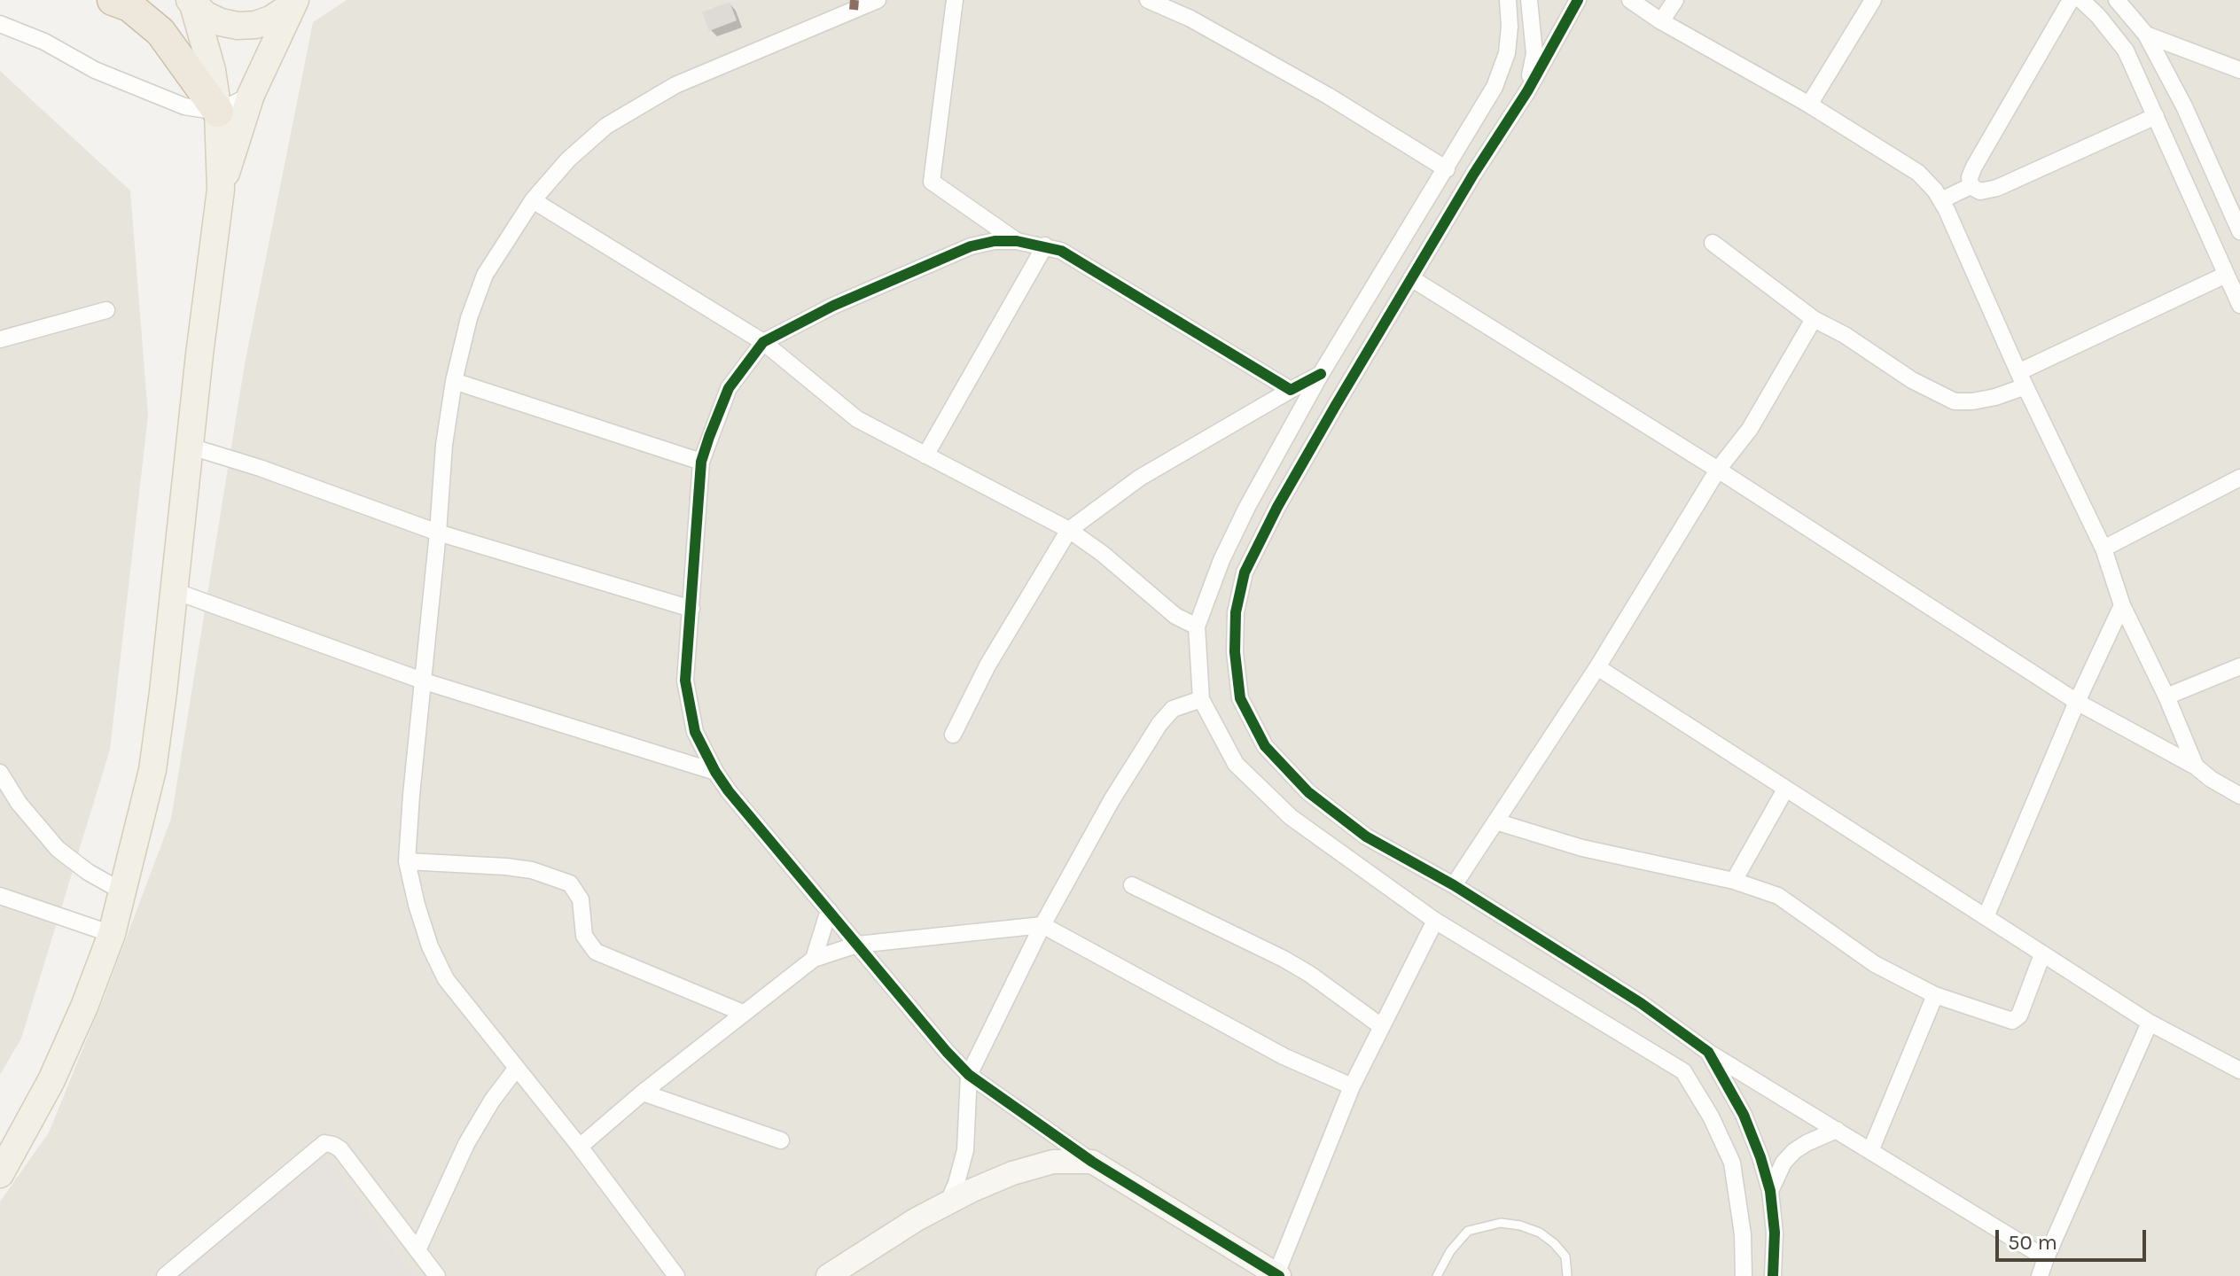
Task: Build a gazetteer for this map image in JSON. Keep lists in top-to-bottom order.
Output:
{
  "scale_bar": "50 m"
}
